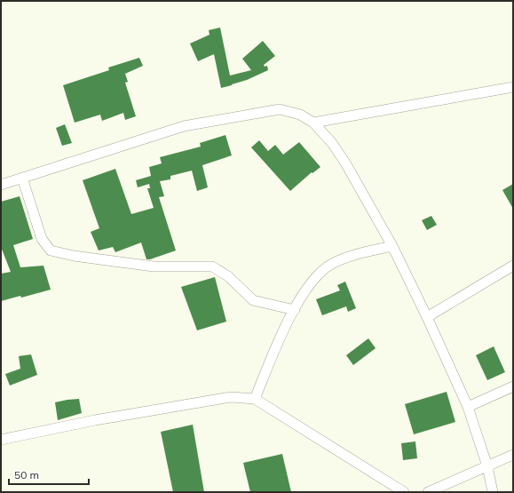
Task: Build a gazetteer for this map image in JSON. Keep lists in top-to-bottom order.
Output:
{
  "scale_bar": "50 m"
}
